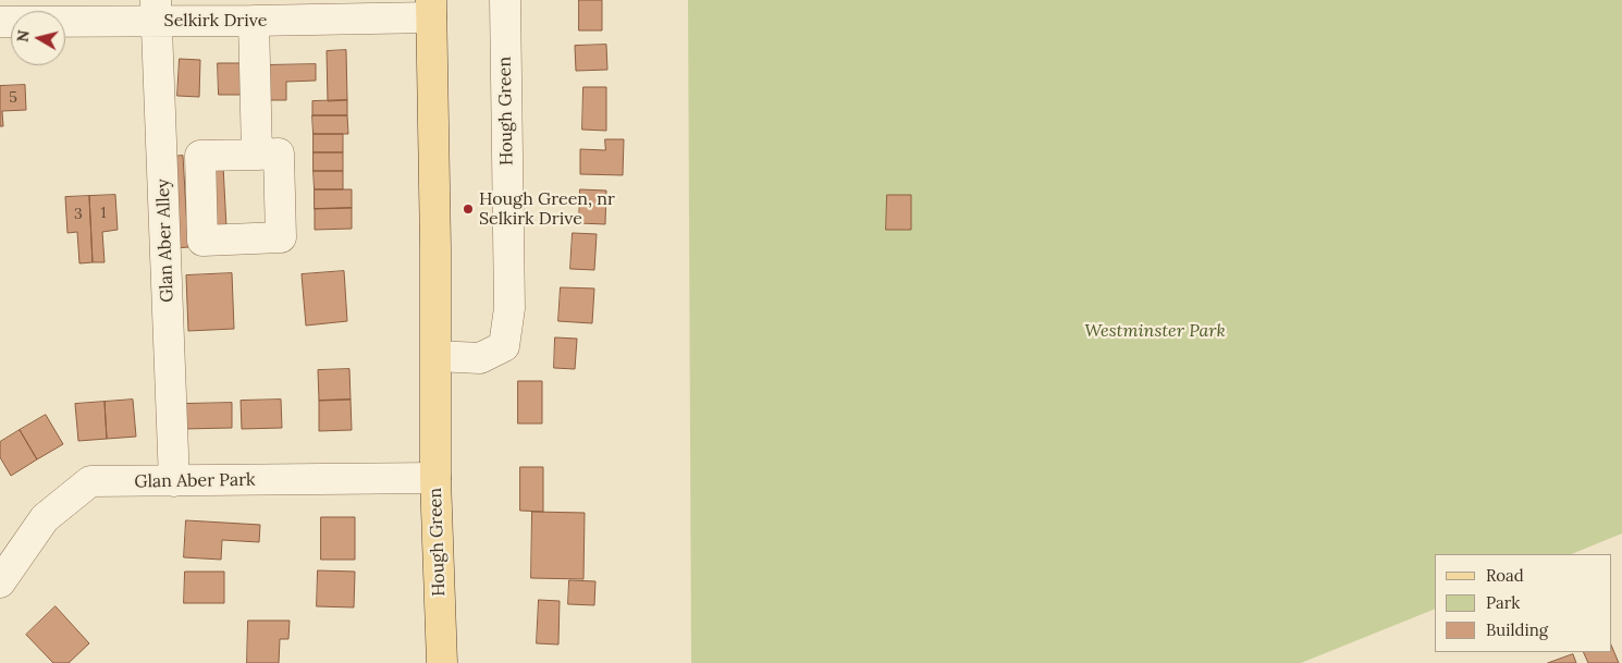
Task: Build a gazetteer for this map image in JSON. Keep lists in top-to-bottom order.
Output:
{
  "streets": {
    "main road": ["Hough Green"],
    "street": ["Selkirk Drive", "Glan Aber Alley", "Glan Aber Park"]
  },
  "crossings": [
    ["Selkirk Drive", "Hough Green"],
    ["Selkirk Drive", "Glan Aber Alley"],
    ["Hough Green", "Glan Aber Park"],
    ["Glan Aber Alley", "Glan Aber Park"]
  ],
  "parks": ["Westminster Park"],
  "places": ["Hough Green, nr Selkirk Drive"],
  "house_numbers": ["5", "1", "3"],
  "legend": ["Road", "Park", "Building"],
  "north": "left"
}
